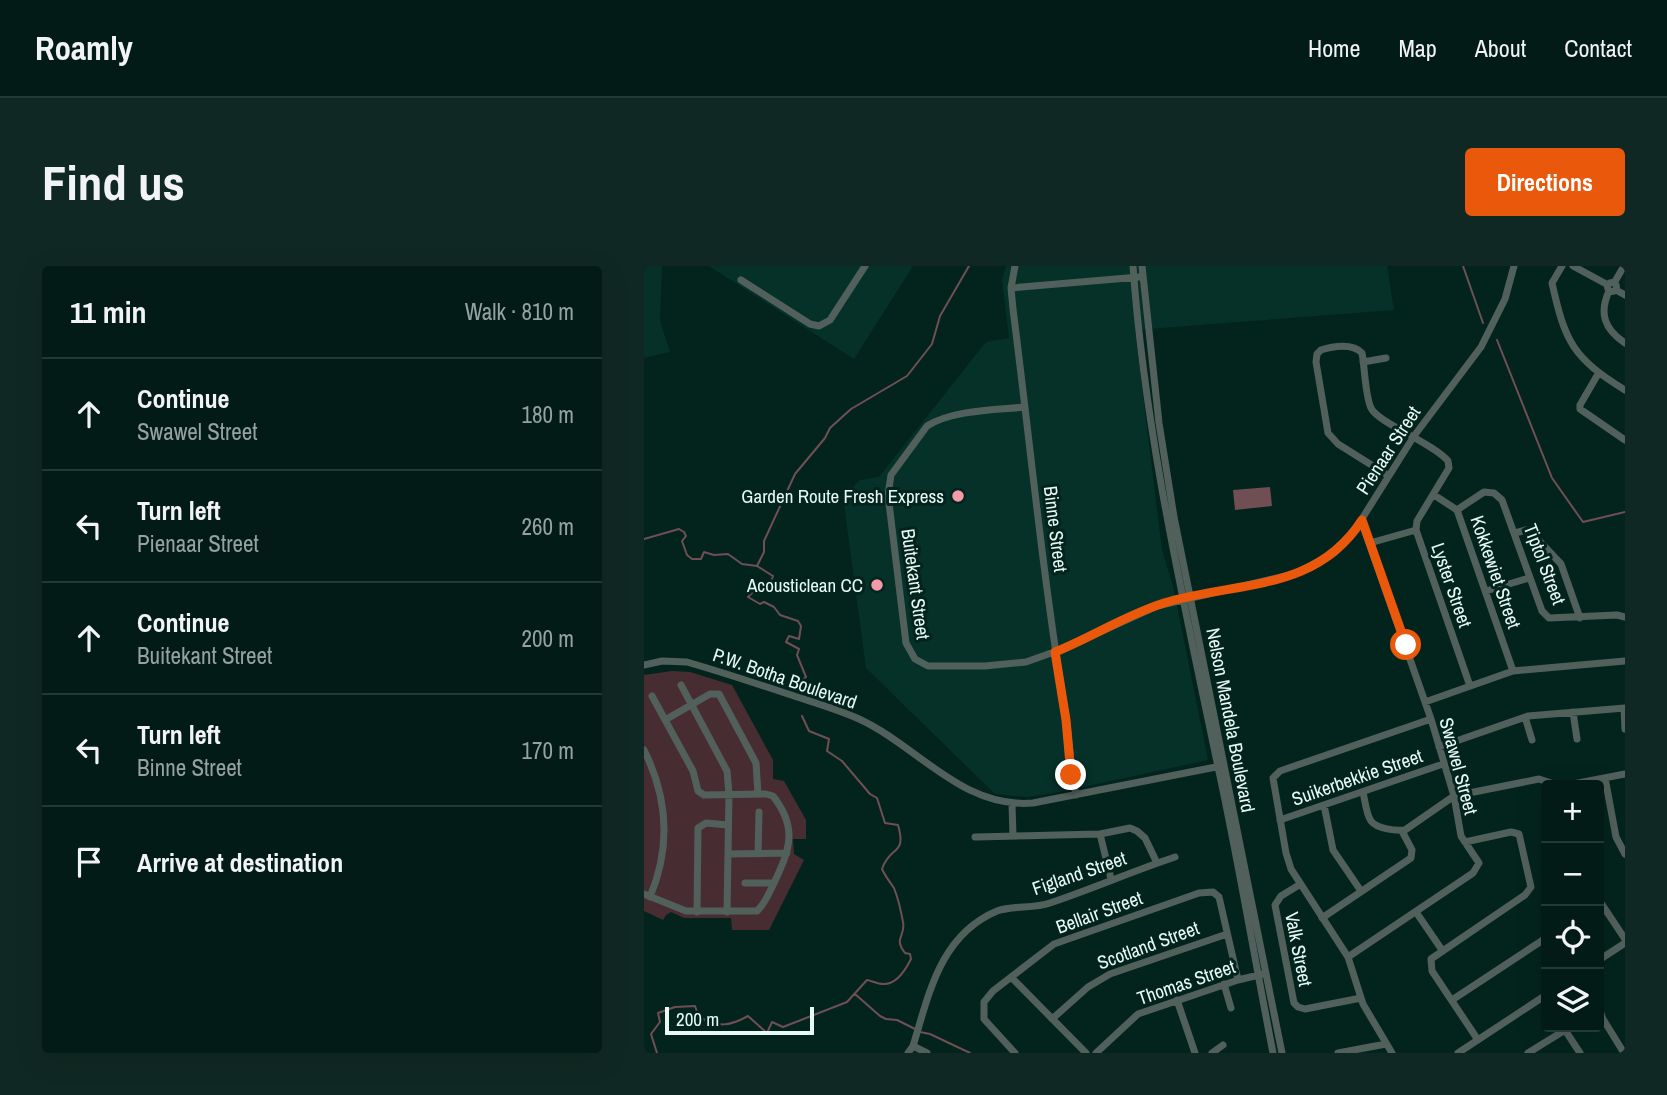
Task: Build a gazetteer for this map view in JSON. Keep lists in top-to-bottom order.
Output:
{
  "streets": {
    "street": [
      "Pienaar Street",
      "Binne Street",
      "Tiptol Street",
      "Kokkewiet Street",
      "Buitekant Street",
      "Lyster Street",
      "P.W. Botha Boulevard",
      "Nelson Mandela Boulevard",
      "Swawel Street",
      "Suikerbekkie Street",
      "Figland Street",
      "Bellair Street",
      "Scotland Street",
      "Valk Street",
      "Thomas Street"
    ]
  },
  "crossings": [
    ["Pienaar Street", "Buitekant Street"],
    ["Pienaar Street", "Lyster Street"],
    ["Pienaar Street", "Nelson Mandela Boulevard"],
    ["Pienaar Street", "Swawel Street"],
    ["Binne Street", "Buitekant Street"],
    ["Binne Street", "P.W. Botha Boulevard"],
    ["Tiptol Street", "Kokkewiet Street"],
    ["Kokkewiet Street", "Lyster Street"],
    ["Buitekant Street", "Nelson Mandela Boulevard"],
    ["P.W. Botha Boulevard", "Nelson Mandela Boulevard"],
    ["Nelson Mandela Boulevard", "Thomas Street"],
    ["Swawel Street", "Suikerbekkie Street"],
    ["Bellair Street", "Scotland Street"],
    ["Bellair Street", "Thomas Street"]
  ],
  "places": ["Garden Route Fresh Express", "Acousticlean CC"],
  "scale_bar": "200 m",
  "page": {
    "header": "Roamly",
    "nav": [
      "Home",
      "Map",
      "About",
      "Contact"
    ],
    "buttons": "Directions",
    "title": "Find us",
    "heading": ["11 min", "Walk · 810 m"],
    "list": [
      ["Continue", "Swawel Street", "180 m"],
      ["Turn left", "Pienaar Street", "260 m"],
      ["Continue", "Buitekant Street", "200 m"],
      ["Turn left", "Binne Street", "170 m"],
      "Arrive at destination"
    ],
    "map_buttons": ["+", "−"],
    "scale": "200 m"
  }
}
